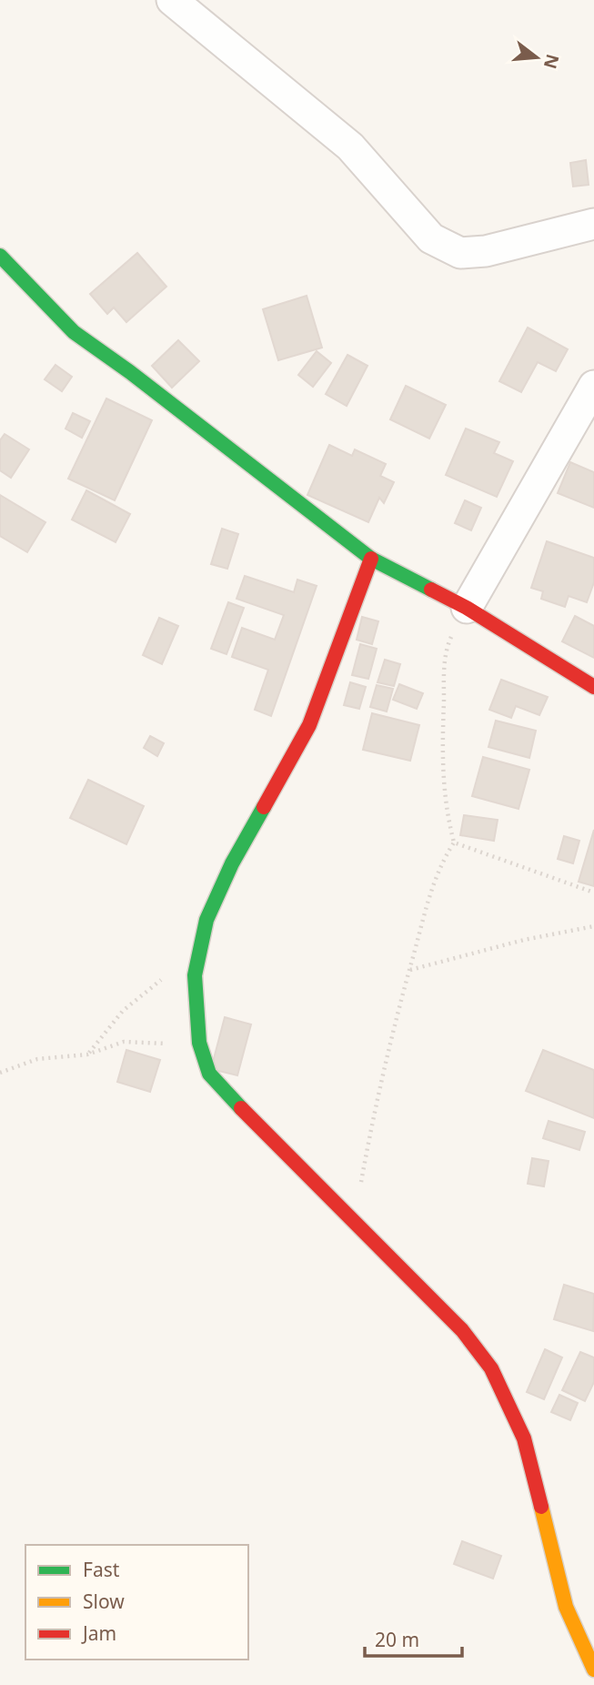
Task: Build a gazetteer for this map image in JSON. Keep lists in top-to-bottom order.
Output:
{
  "legend": ["Fast", "Slow", "Jam"],
  "scale_bar": "20 m",
  "north": "right"
}
